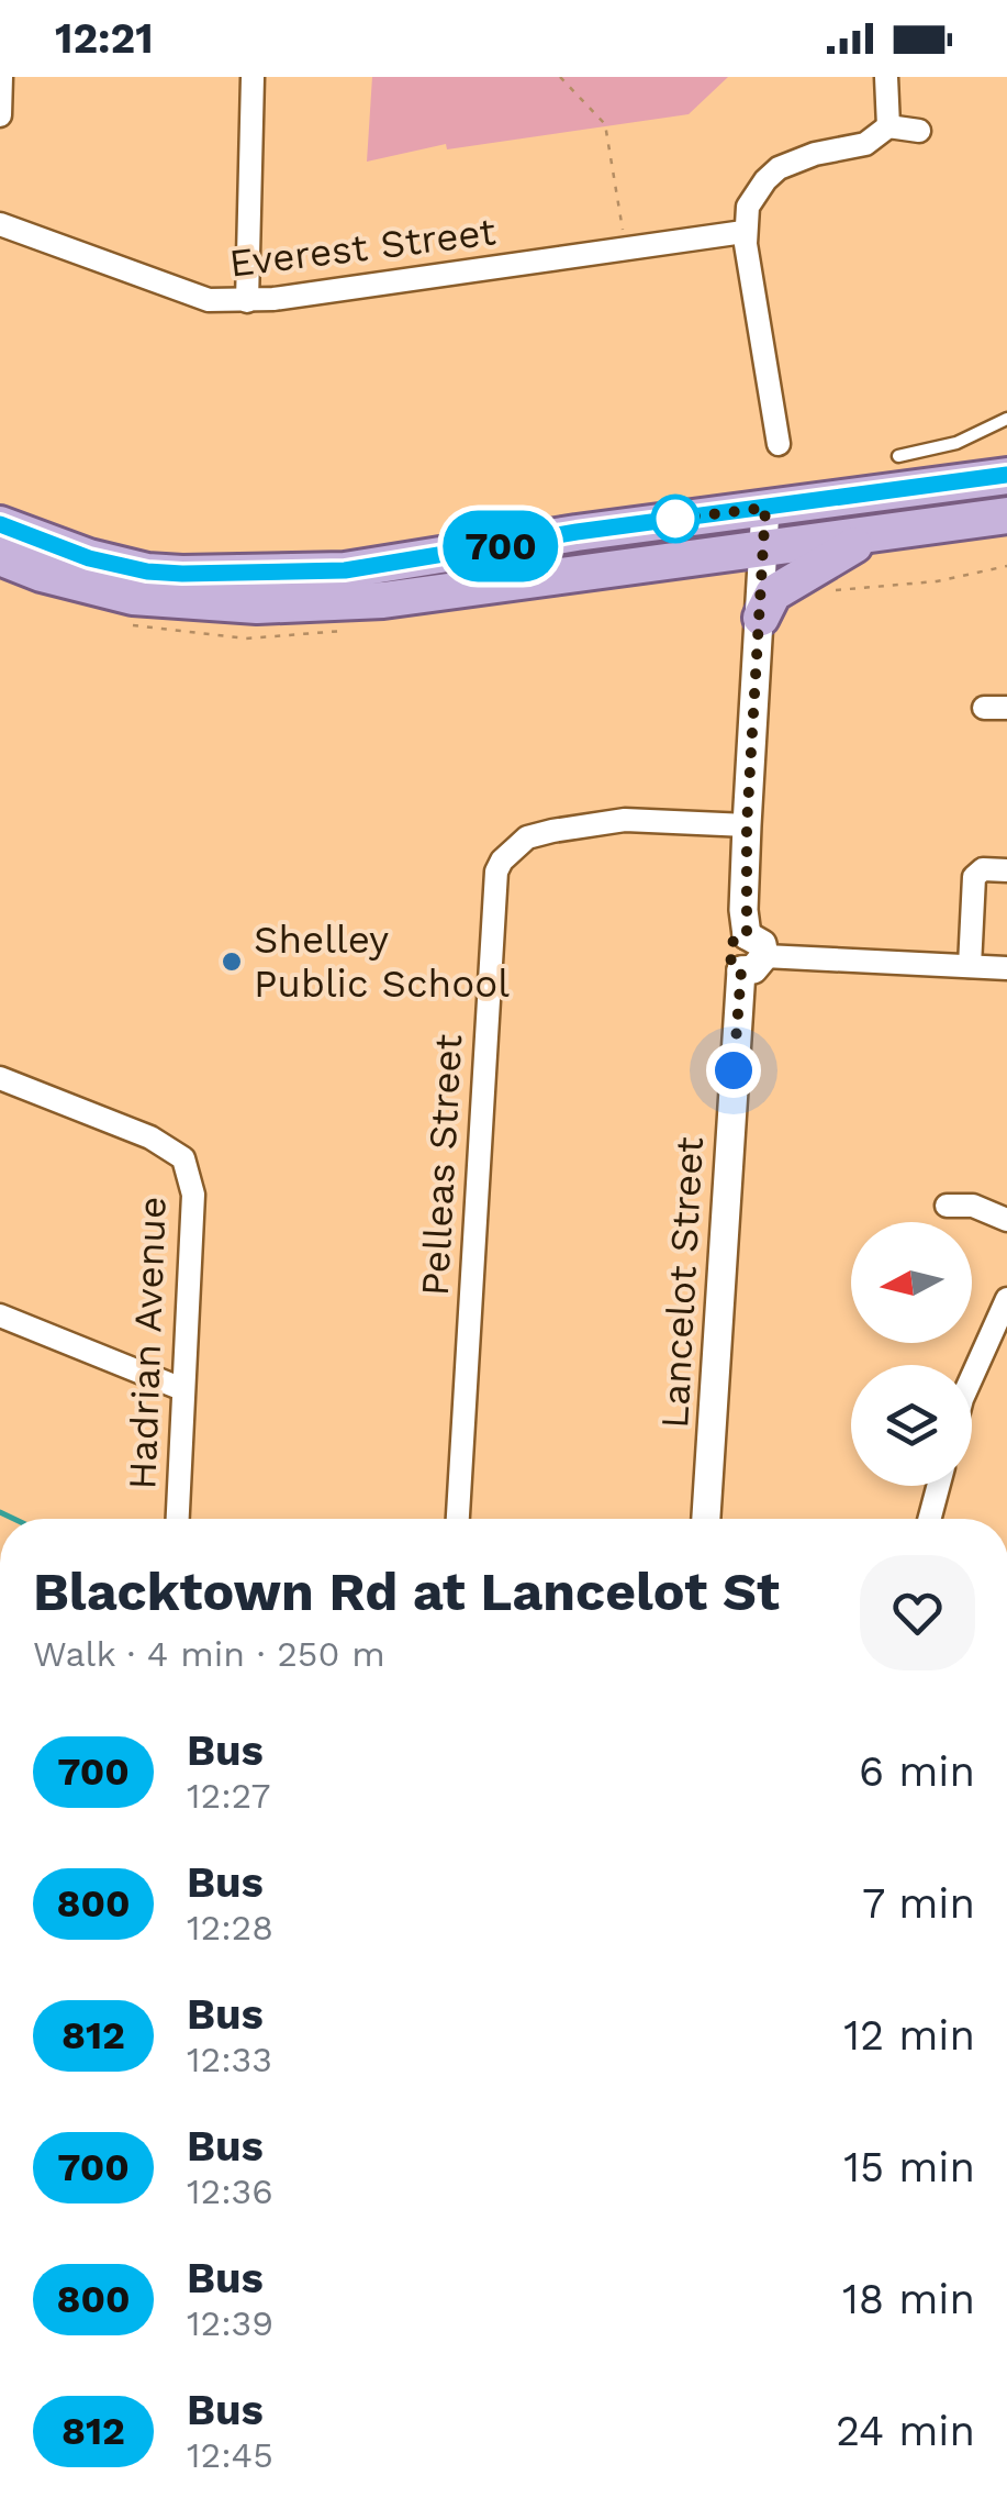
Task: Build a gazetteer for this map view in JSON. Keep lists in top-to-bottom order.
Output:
{
  "streets": {
    "street": [
      "Everest Street",
      "Pelleas Street",
      "Lancelot Street",
      "Hadrian Avenue"
    ]
  },
  "crossings": [
    ["Pelleas Street", "Lancelot Street"]
  ],
  "places": ["Shelley Public School"],
  "lines": ["bus line 700"],
  "north": "left",
  "page": {
    "status": "12:21",
    "on_map": "700",
    "heading": ["Blacktown Rd at Lancelot St", "Walk · 4 min · 250 m"],
    "list": [
      {
        "mark": "700",
        "name": "Bus",
        "note": "12:27",
        "value": "6 min"
      },
      {
        "mark": "800",
        "name": "Bus",
        "note": "12:28",
        "value": "7 min"
      },
      {
        "mark": "812",
        "name": "Bus",
        "note": "12:33",
        "value": "12 min"
      },
      {
        "mark": "700",
        "name": "Bus",
        "note": "12:36",
        "value": "15 min"
      },
      {
        "mark": "800",
        "name": "Bus",
        "note": "12:39",
        "value": "18 min"
      },
      {
        "mark": "812",
        "name": "Bus",
        "note": "12:45",
        "value": "24 min"
      }
    ]
  }
}
